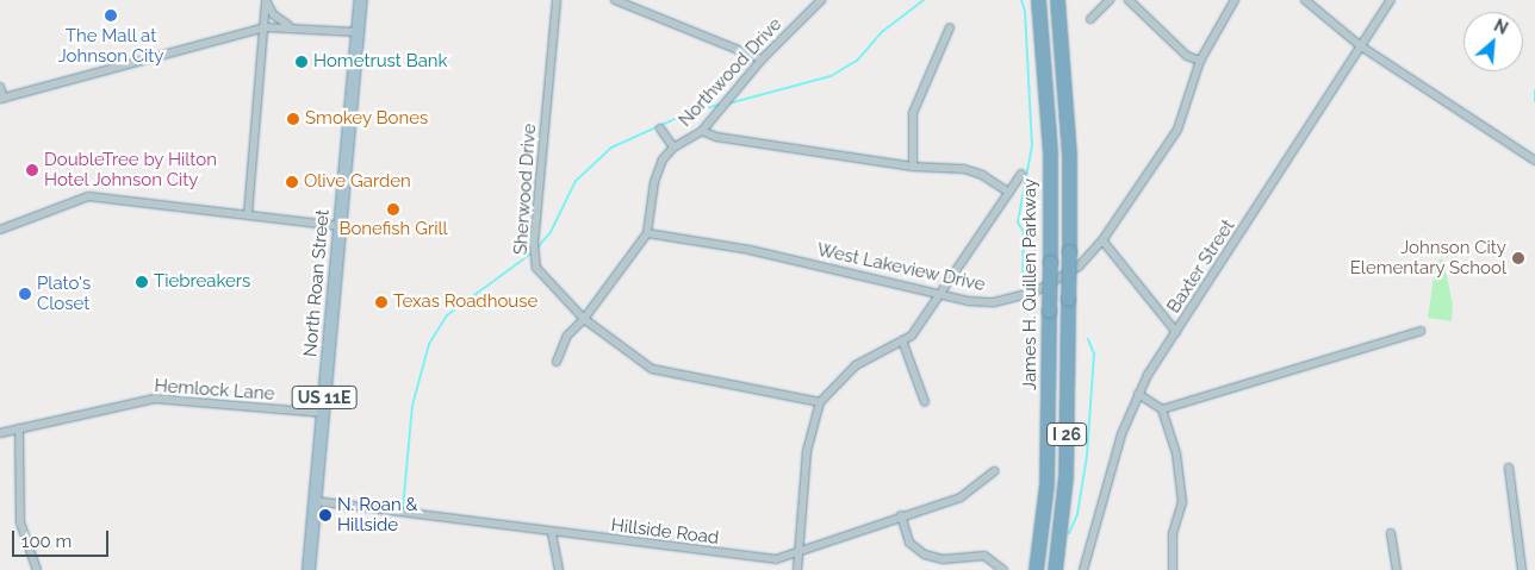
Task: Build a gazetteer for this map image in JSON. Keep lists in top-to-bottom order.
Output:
{
  "streets": {
    "highway": ["James H. Quillen Parkway", "I 26"],
    "main road": ["North Roan Street", "US 11E"],
    "street": [
      "Northwood Drive",
      "Sherwood Drive",
      "Baxter Street",
      "West Lakeview Drive",
      "Hemlock Lane",
      "Hillside Road"
    ]
  },
  "crossings": [
    ["Northwood Drive", "Sherwood Drive"],
    ["Northwood Drive", "West Lakeview Drive"],
    ["North Roan Street", "Hemlock Lane"],
    ["North Roan Street", "Hillside Road"]
  ],
  "places": [
    "The Mall at Johnson City",
    "Hometrust Bank",
    "Smokey Bones",
    "DoubleTree by Hilton Hotel Johnson City",
    "Olive Garden",
    "Bonefish Grill",
    "Johnson City Elementary School",
    "Tiebreakers",
    "Plato's Closet",
    "Texas Roadhouse",
    "N. Roan & Hillside"
  ],
  "scale_bar": "100 m",
  "north": "top right"
}
